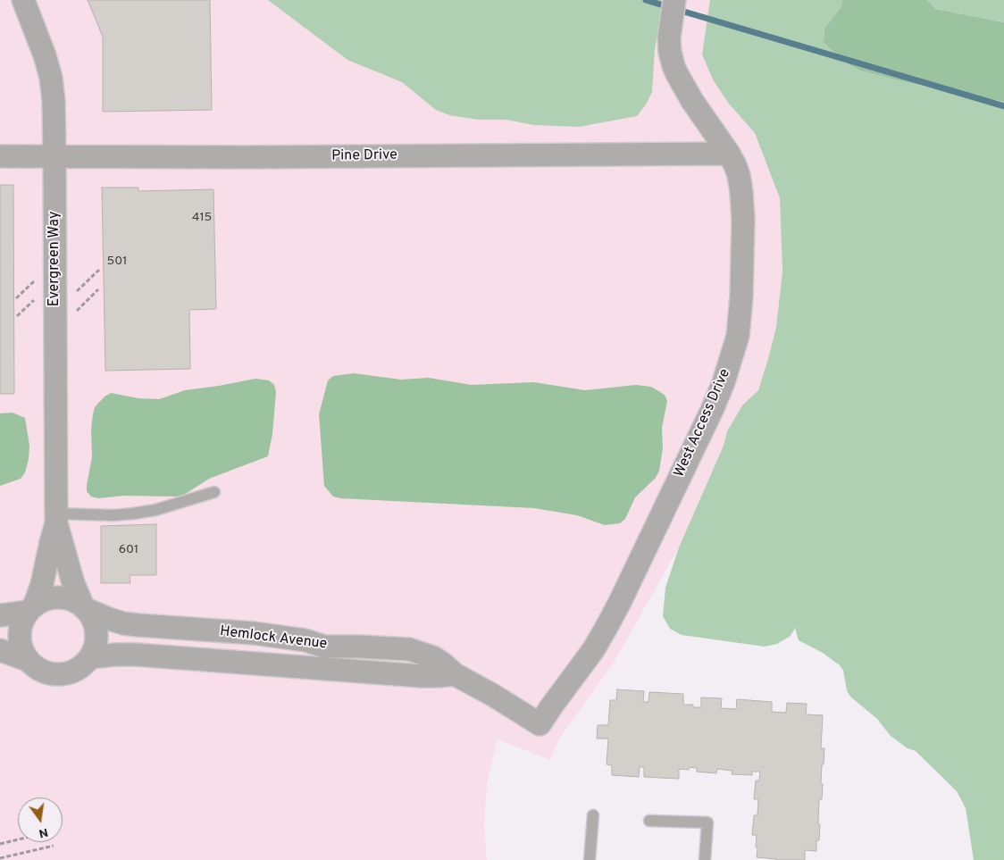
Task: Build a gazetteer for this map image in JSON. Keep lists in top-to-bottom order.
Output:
{
  "streets": {
    "street": [
      "Pine Drive",
      "Evergreen Way",
      "West Access Drive",
      "Hemlock Avenue"
    ]
  },
  "crossings": [
    ["Pine Drive", "Evergreen Way"],
    ["Pine Drive", "West Access Drive"],
    ["Evergreen Way", "Hemlock Avenue"],
    ["West Access Drive", "Hemlock Avenue"]
  ],
  "house_numbers": ["415", "501", "601"],
  "north": "bottom"
}
